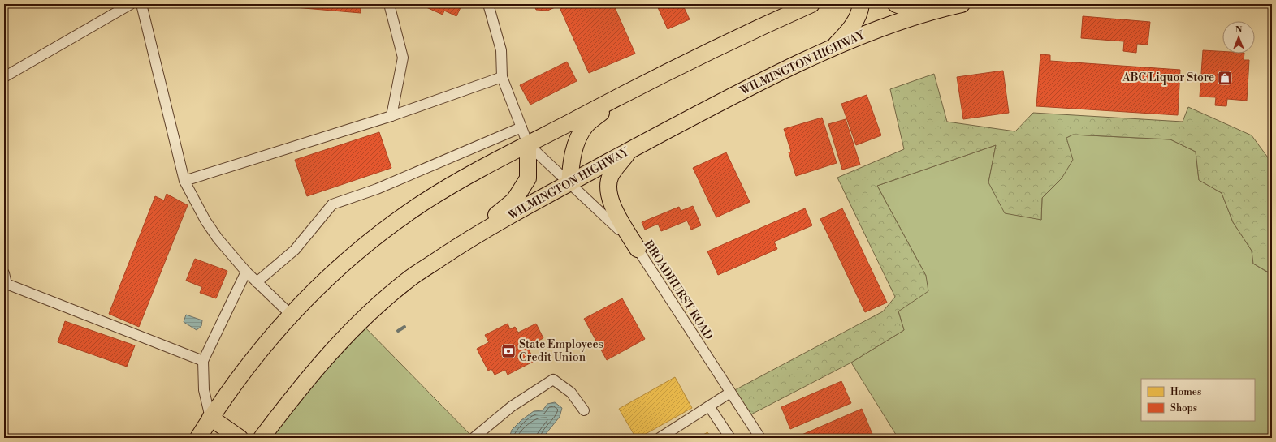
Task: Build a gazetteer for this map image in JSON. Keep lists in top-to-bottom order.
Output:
{
  "streets": {
    "main road": ["WILMINGTON HIGHWAY"],
    "street": ["BROADHURST ROAD"]
  },
  "crossings": [
    ["WILMINGTON HIGHWAY", "BROADHURST ROAD"]
  ],
  "places": {
    "shop": ["ABC Liquor Store"],
    "bank": ["State Employees Credit Union"]
  },
  "legend": ["Homes", "Shops"],
  "north": "top"
}
